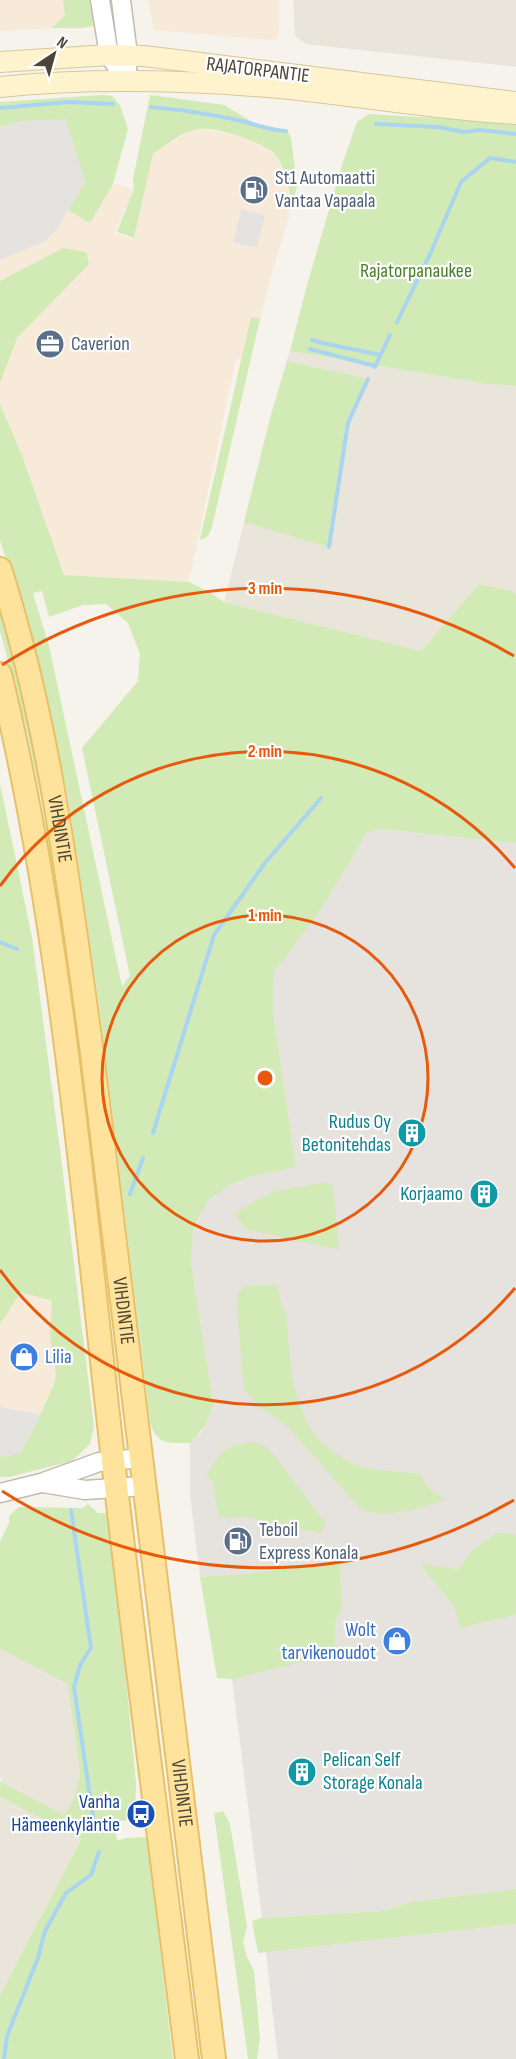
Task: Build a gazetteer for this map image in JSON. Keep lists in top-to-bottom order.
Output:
{
  "streets": {
    "main road": ["RAJATORPANTIE", "VIHDINTIE"]
  },
  "parks": ["Rajatorpanaukee"],
  "places": {
    "fuel station": ["St1 Automaatti Vantaa Vapaala", "Teboil Express Konala"],
    "office": ["Caverion"],
    "building": ["Rudus Oy Betonitehdas", "Korjaamo", "Pelican Self Storage Konala"],
    "shop": ["Lilia", "Wolt tarvikenoudot"],
    "bus stop": ["Vanha Hämeenkyläntie"]
  },
  "north": "top right",
  "rings": ["3 min", "2 min", "1 min"]
}
